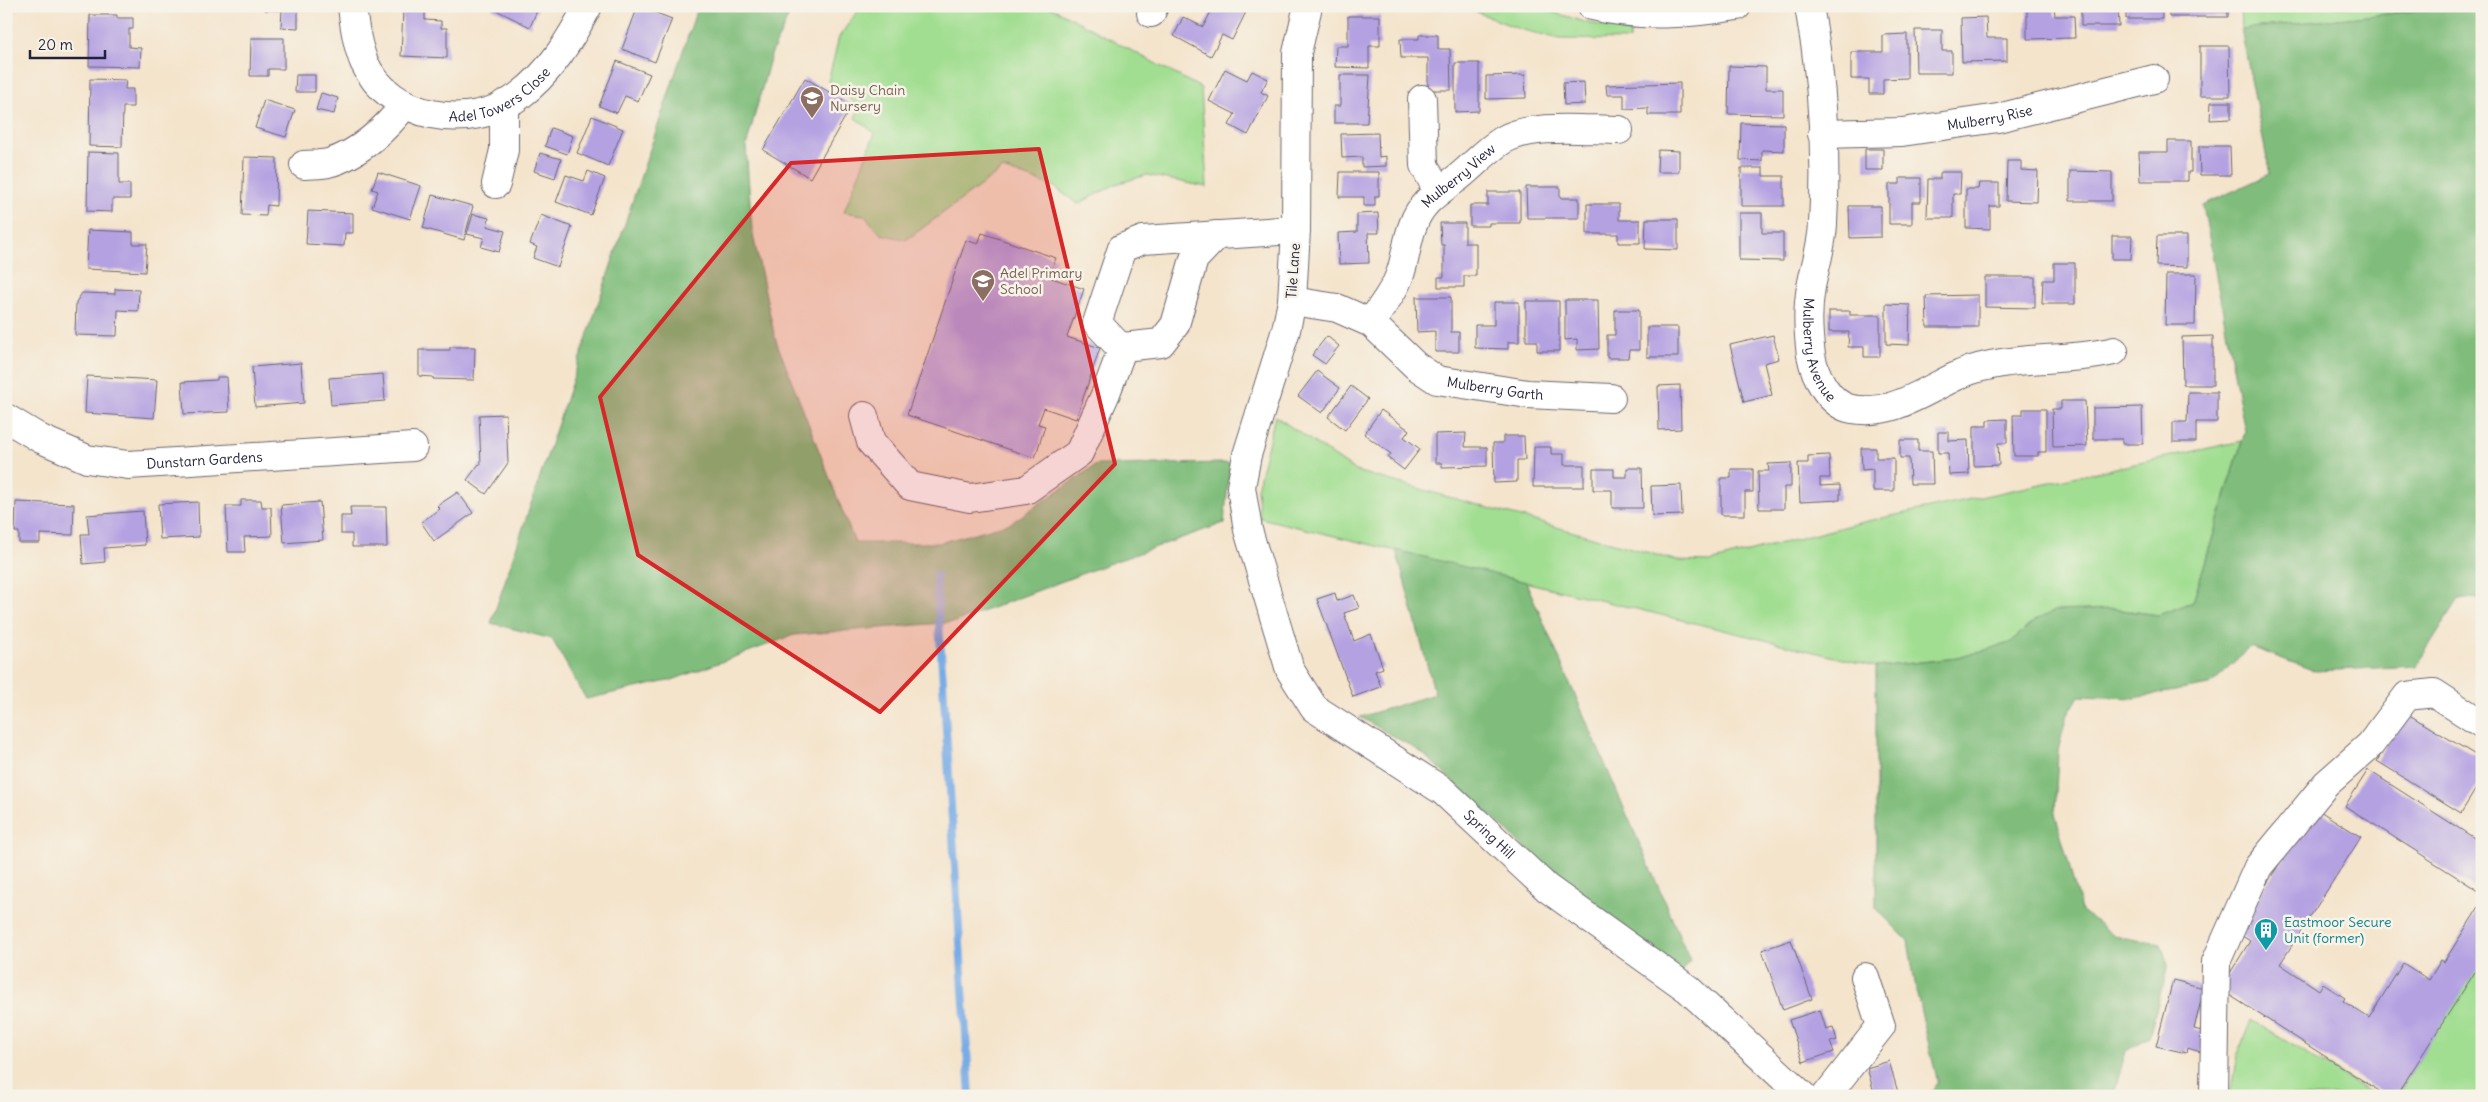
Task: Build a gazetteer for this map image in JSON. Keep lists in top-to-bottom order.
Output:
{
  "streets": {
    "street": [
      "Adel Towers Close",
      "Mulberry Rise",
      "Mulberry View",
      "Tile Lane",
      "Mulberry Avenue",
      "Mulberry Garth",
      "Dunstarn Gardens",
      "Spring Hill"
    ]
  },
  "crossings": [
    ["Mulberry Rise", "Mulberry Avenue"],
    ["Mulberry View", "Mulberry Garth"],
    ["Tile Lane", "Spring Hill"]
  ],
  "places": {
    "school or university": ["Daisy Chain Nursery", "Adel Primary School"],
    "building": ["Eastmoor Secure Unit (former)"]
  },
  "scale_bar": "20 m"
}
